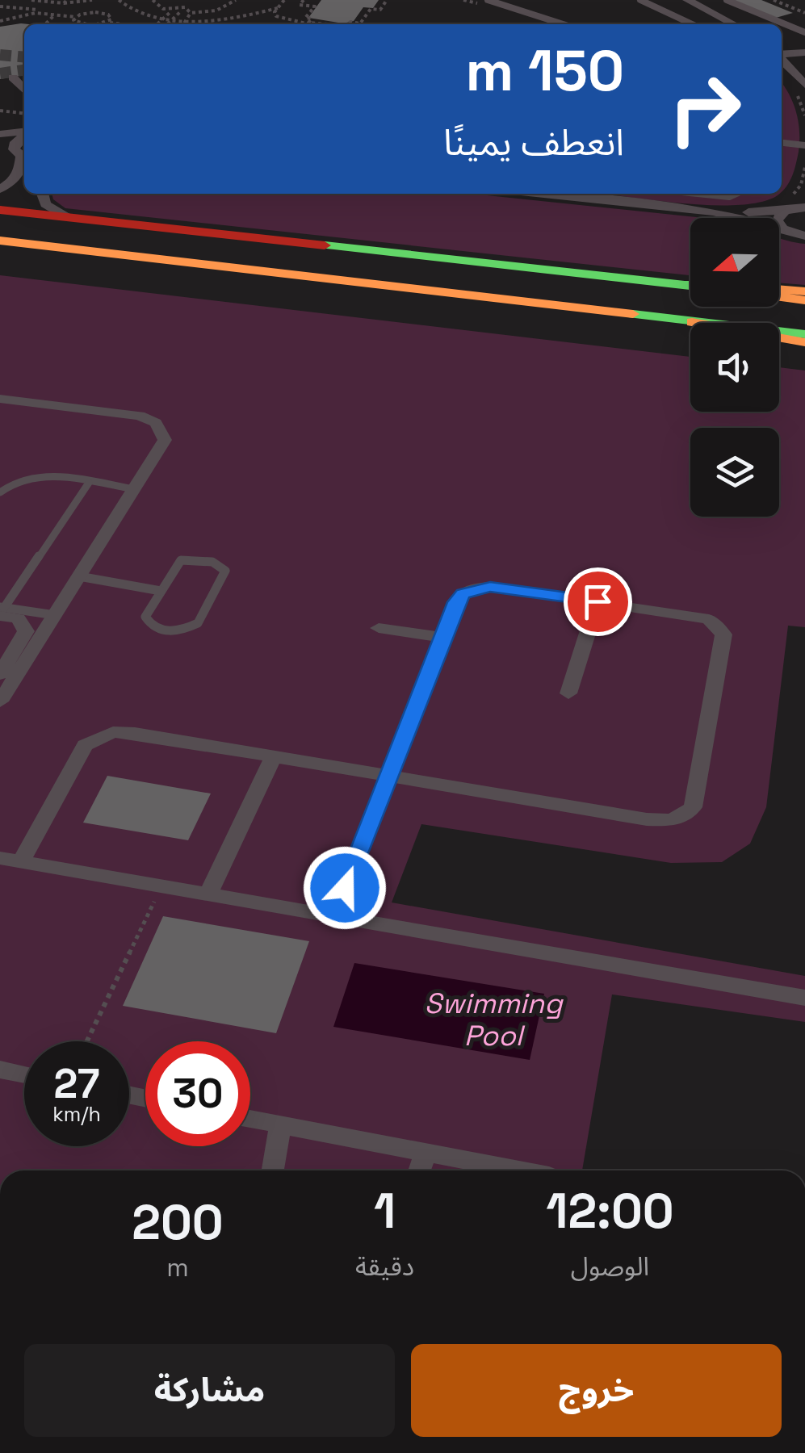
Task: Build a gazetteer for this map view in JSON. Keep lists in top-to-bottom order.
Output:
{
  "water": ["Swimming Pool"],
  "north": "left",
  "page": {
    "turn": ["150 m", "انعطف يمينًا"],
    "speed": "27 km/h",
    "limit": "30",
    "eta": [
      "12:00",
      "الوصول",
      "1",
      "دقيقة",
      "200",
      "m"
    ],
    "buttons": ["خروج", "مشاركة"]
  }
}
